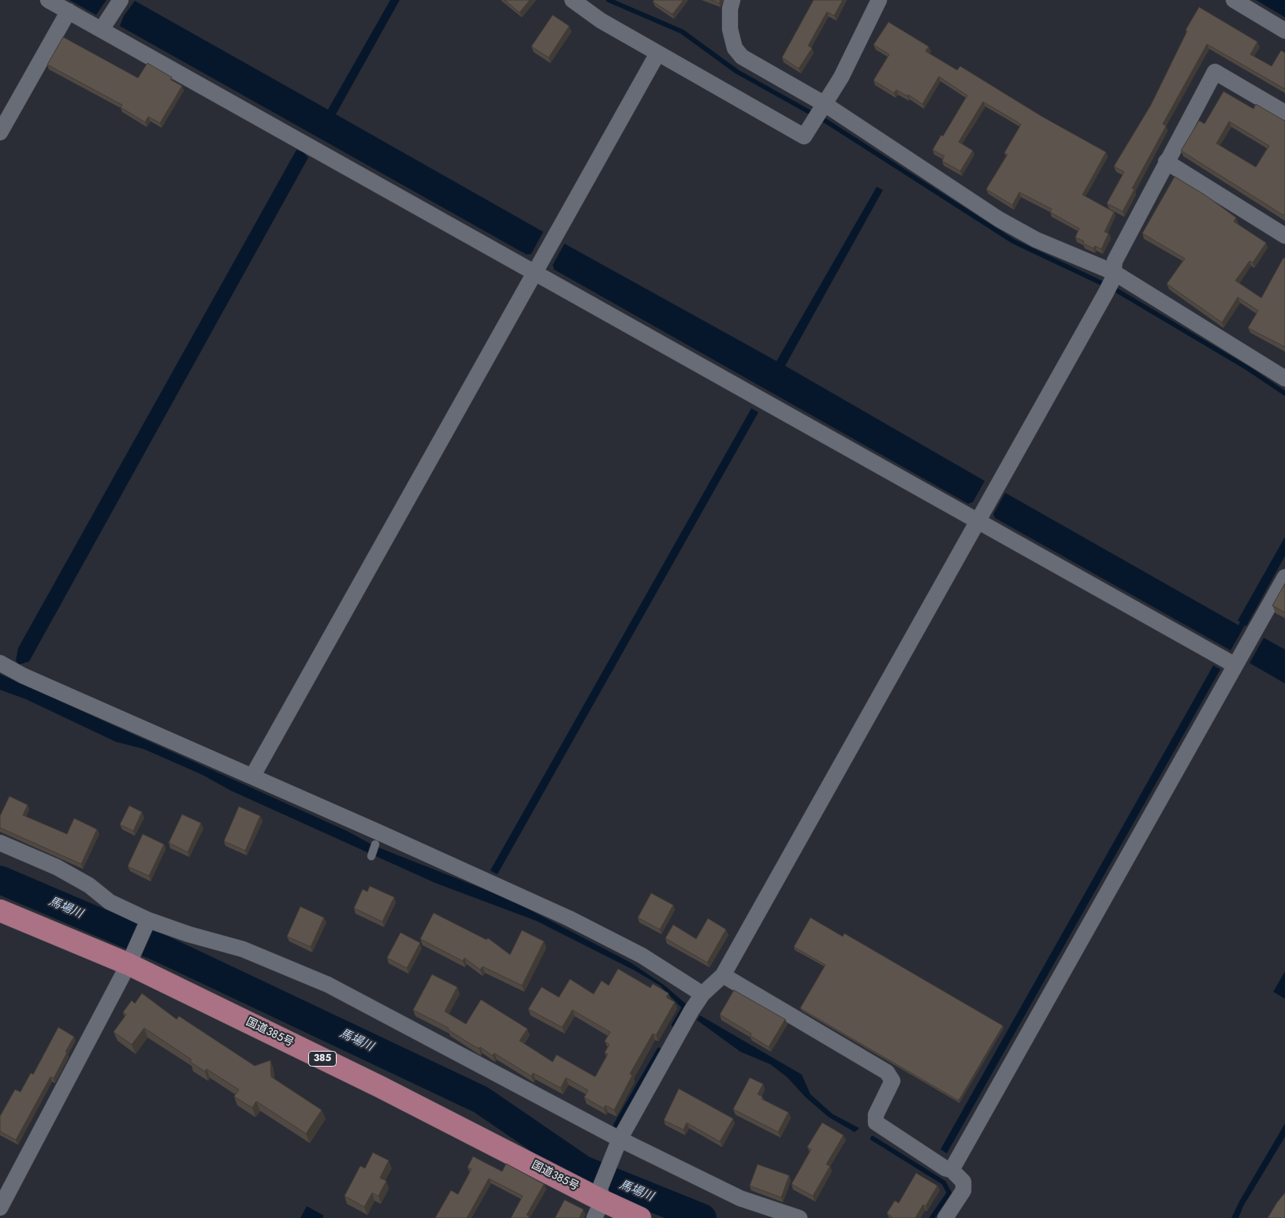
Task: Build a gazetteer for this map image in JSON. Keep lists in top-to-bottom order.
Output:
{
  "streets": {
    "highway": ["国道385号", "385"]
  },
  "water": ["馬場川"]
}
